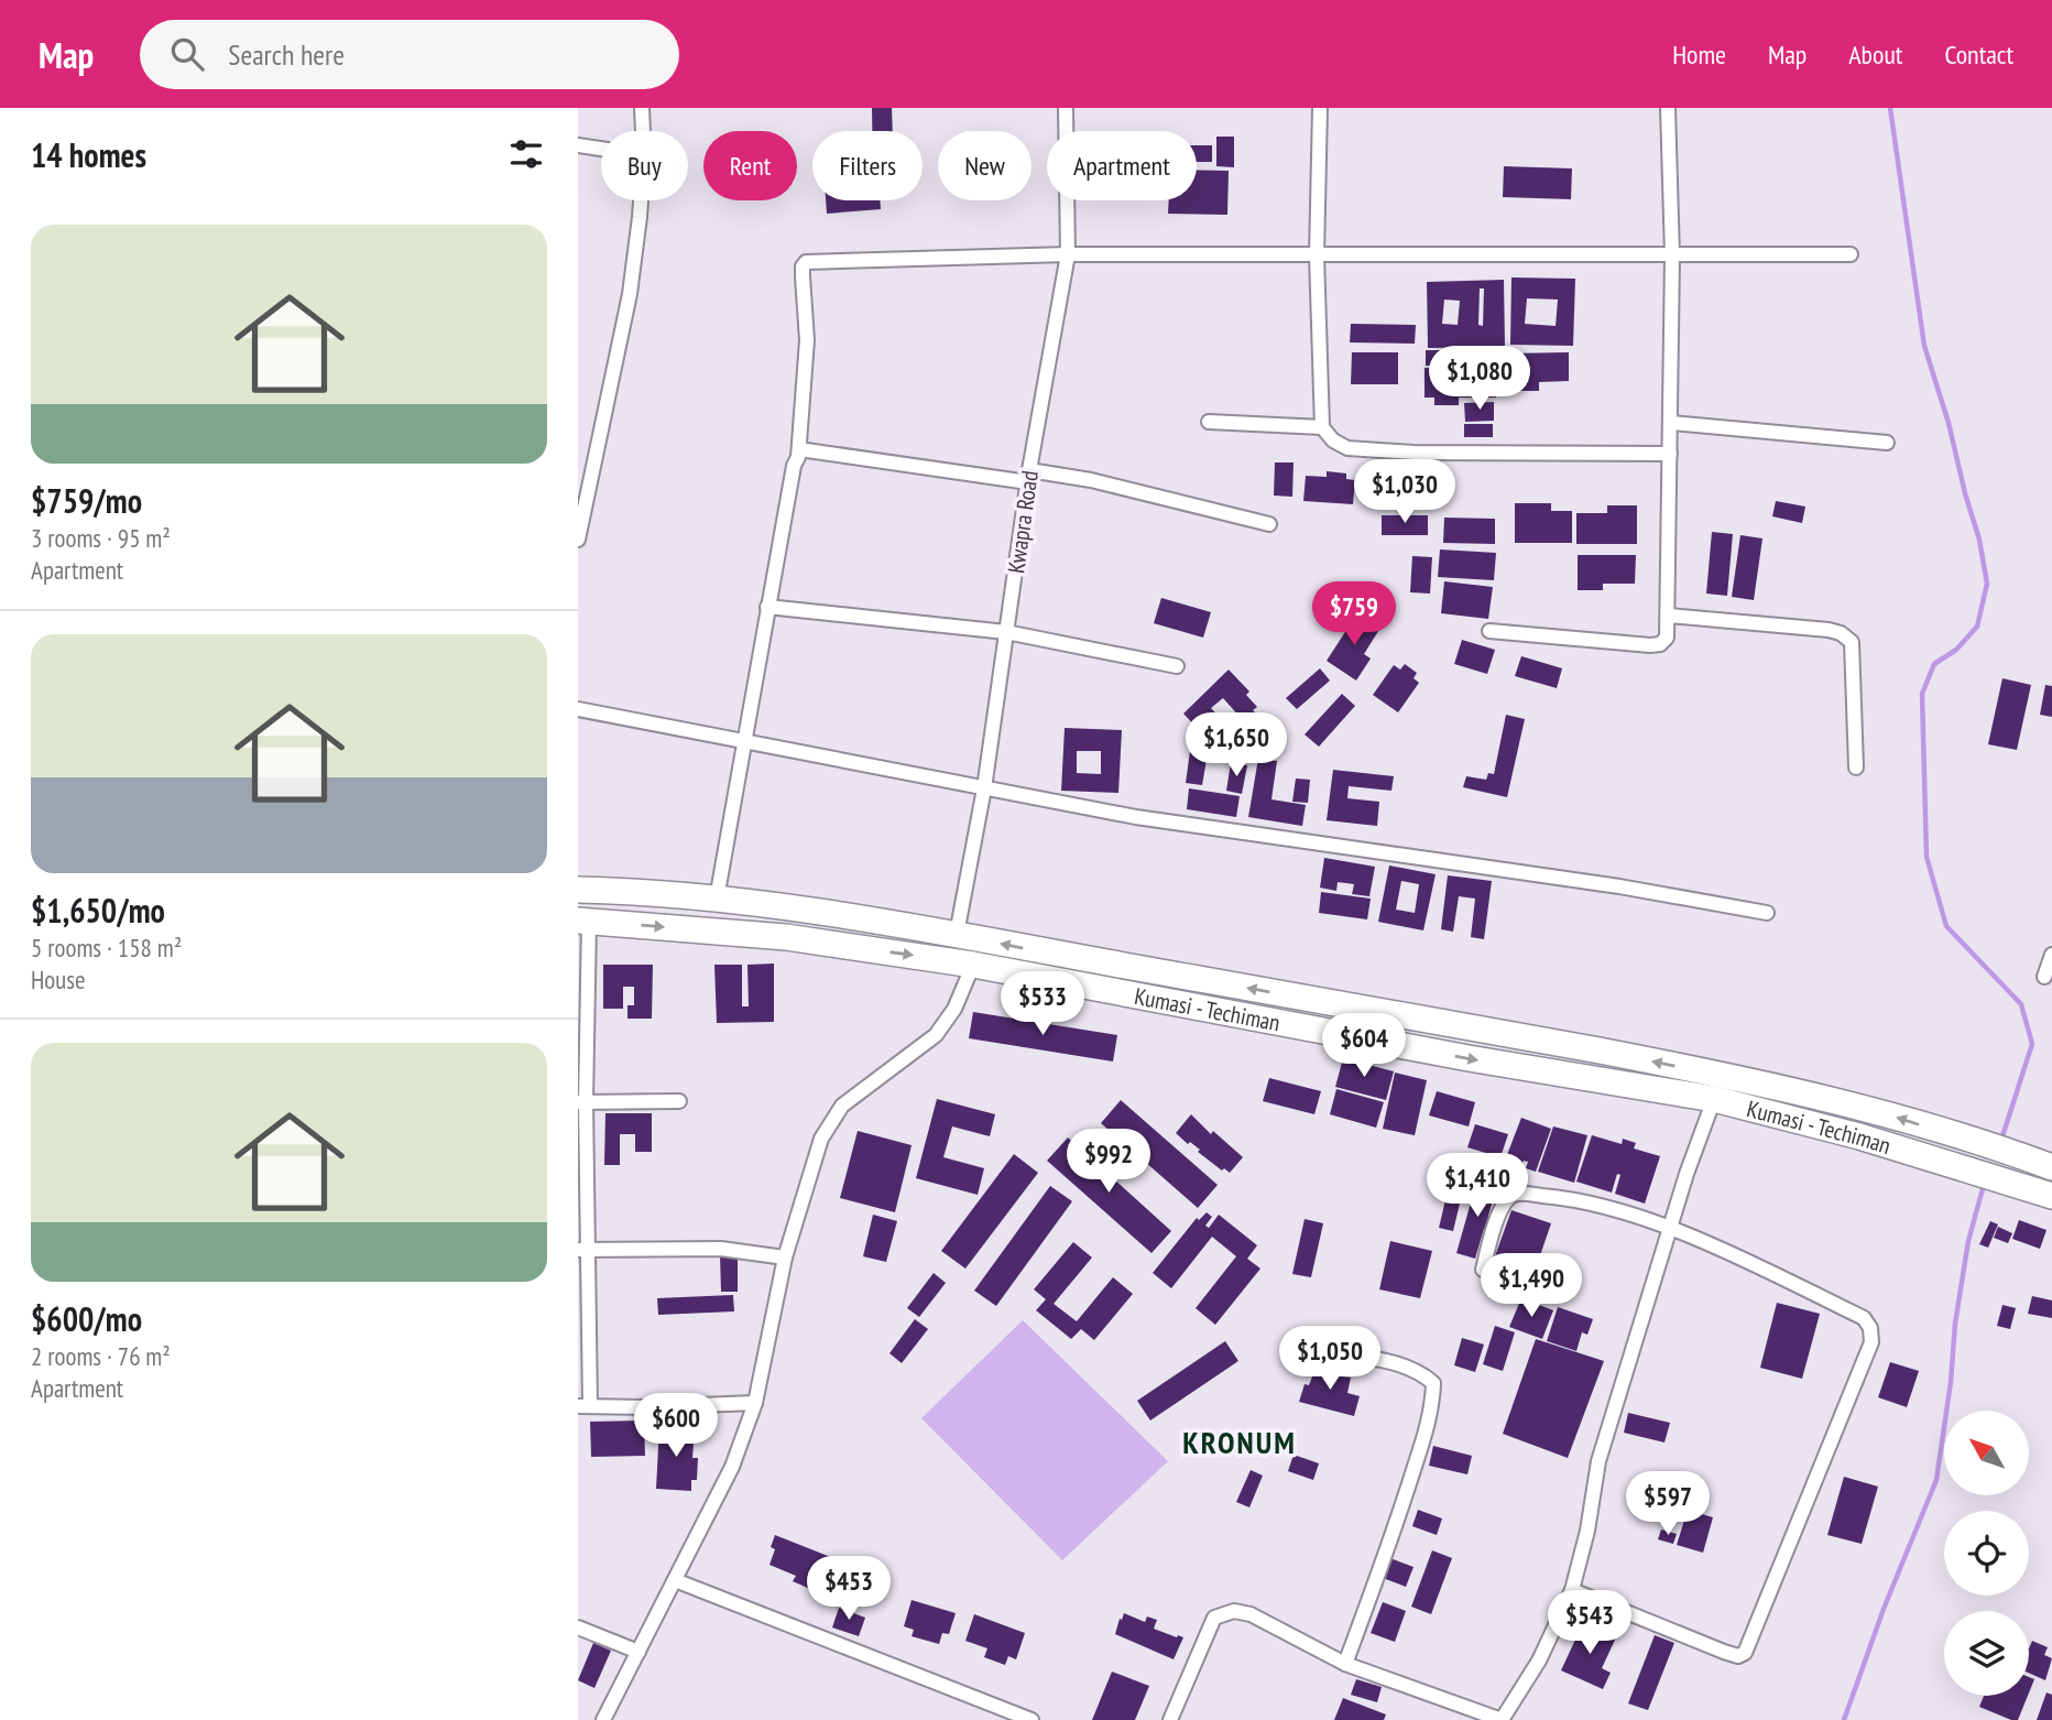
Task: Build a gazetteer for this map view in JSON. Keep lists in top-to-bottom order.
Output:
{
  "streets": {
    "highway": ["Kumasi - Techiman"],
    "street": ["Kwapra Road"]
  },
  "districts": ["KRONUM"],
  "north": "top left",
  "page": {
    "header": "Map",
    "search": "Search here",
    "nav": [
      "Home",
      "Map",
      "About",
      "Contact"
    ],
    "heading": "14 homes",
    "chip": [
      "Buy",
      "Rent",
      "Filters",
      "New",
      "Apartment"
    ],
    "list": [
      {
        "name": "$759/mo",
        "note": "3 rooms · 95 m² · Apartment"
      },
      {
        "name": "$1,650/mo",
        "note": "5 rooms · 158 m² · House"
      },
      {
        "name": "$600/mo",
        "note": "2 rooms · 76 m² · Apartment"
      }
    ],
    "price": [
      "$1,080",
      "$1,030",
      "$759",
      "$1,650",
      "$533",
      "$604",
      "$992",
      "$1,410",
      "$1,490",
      "$1,050",
      "$600",
      "$597",
      "$453",
      "$543"
    ]
  }
}
